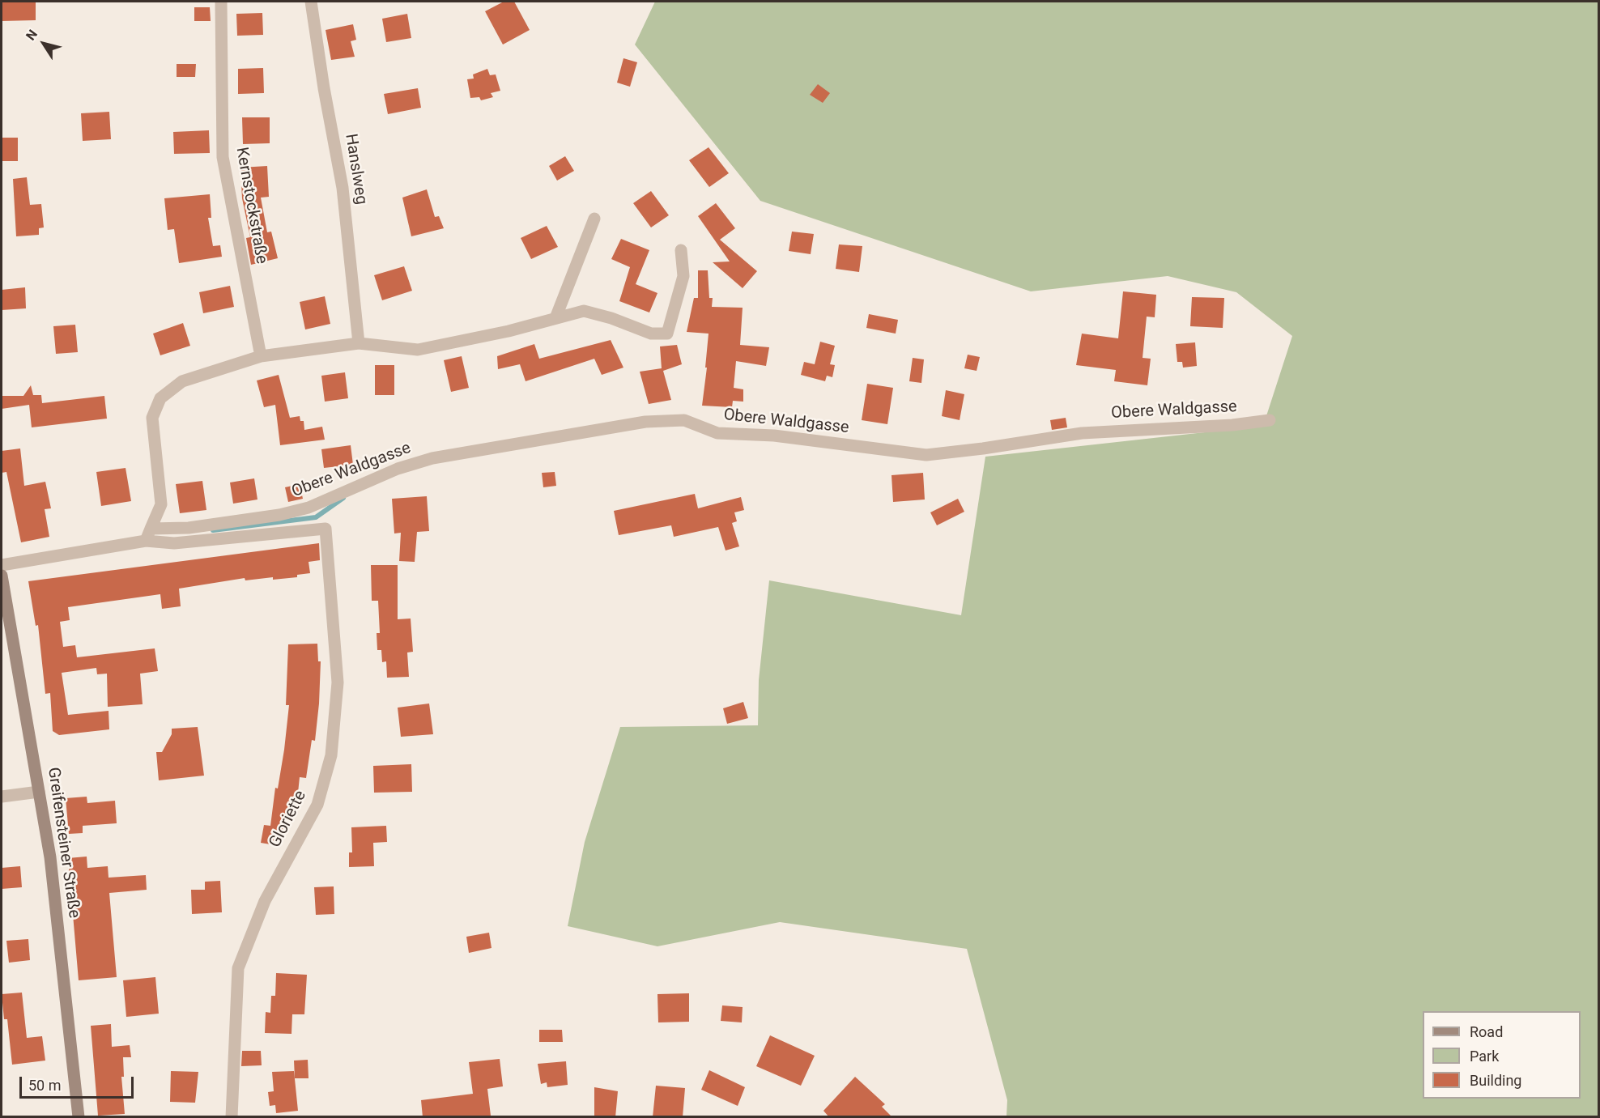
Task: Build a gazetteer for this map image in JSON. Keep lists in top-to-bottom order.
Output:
{
  "streets": {
    "main road": ["Greifensteiner Straße"],
    "street": [
      "Hanslweg",
      "Kernstockstraße",
      "Obere Waldgasse",
      "Gloriette"
    ]
  },
  "legend": ["Road", "Park", "Building"],
  "scale_bar": "50 m",
  "north": "top left"
}
